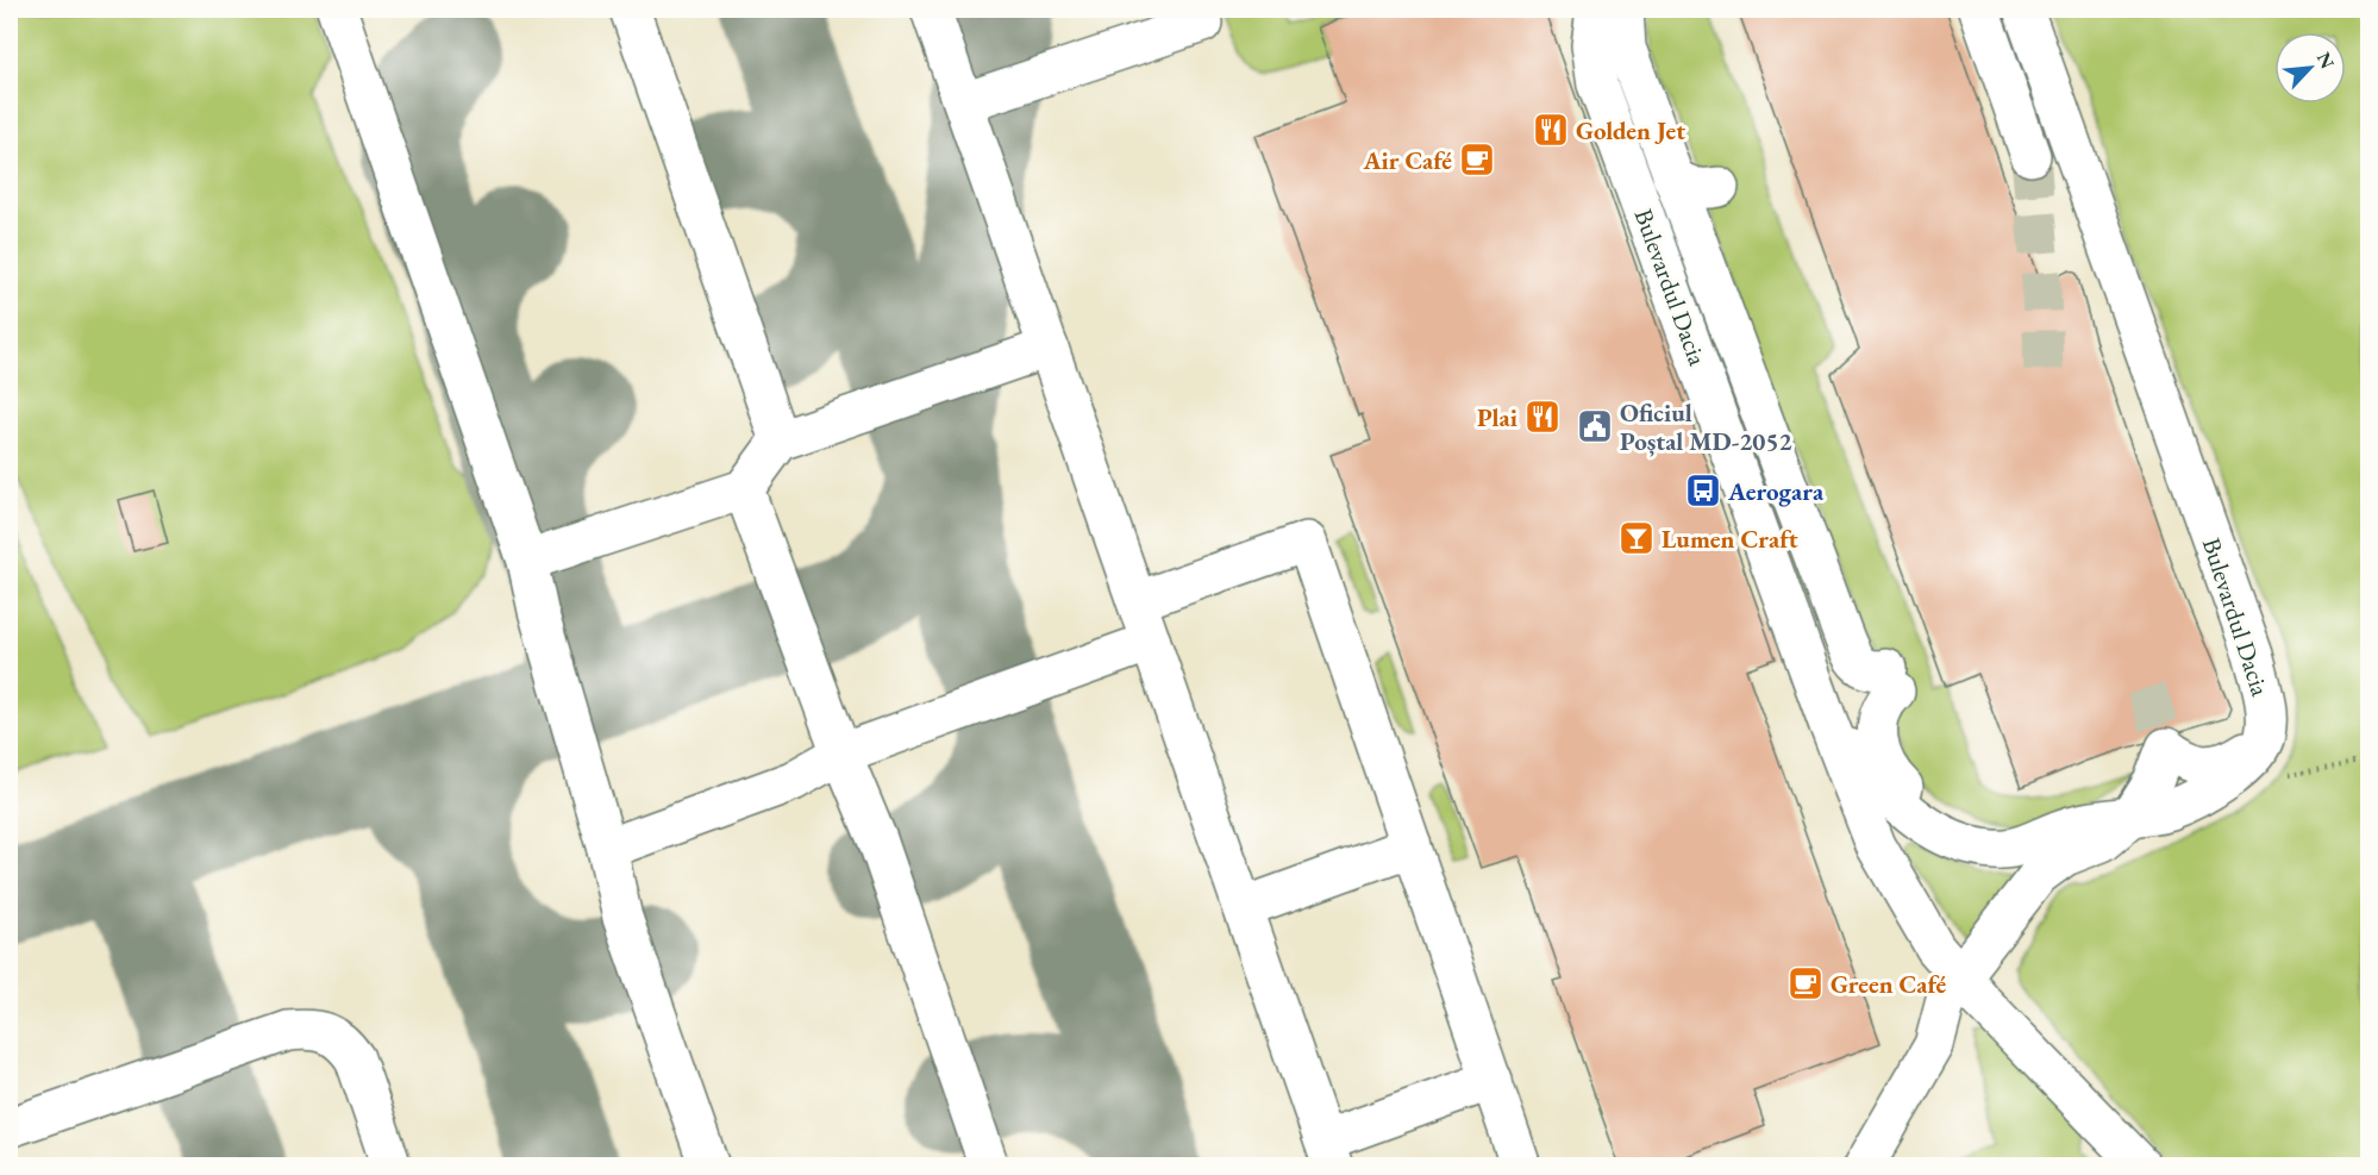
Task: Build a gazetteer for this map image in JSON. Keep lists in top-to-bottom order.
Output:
{
  "streets": {
    "lane": ["Bulevardul Dacia"]
  },
  "places": {
    "restaurant": ["Golden Jet", "Plai"],
    "cafe": ["Air Café", "Green Café"],
    "public building": ["Oficiul Poștal MD-2052"],
    "bus stop": ["Aerogara"],
    "bar": ["Lumen Craft"]
  },
  "north": "top right"
}
